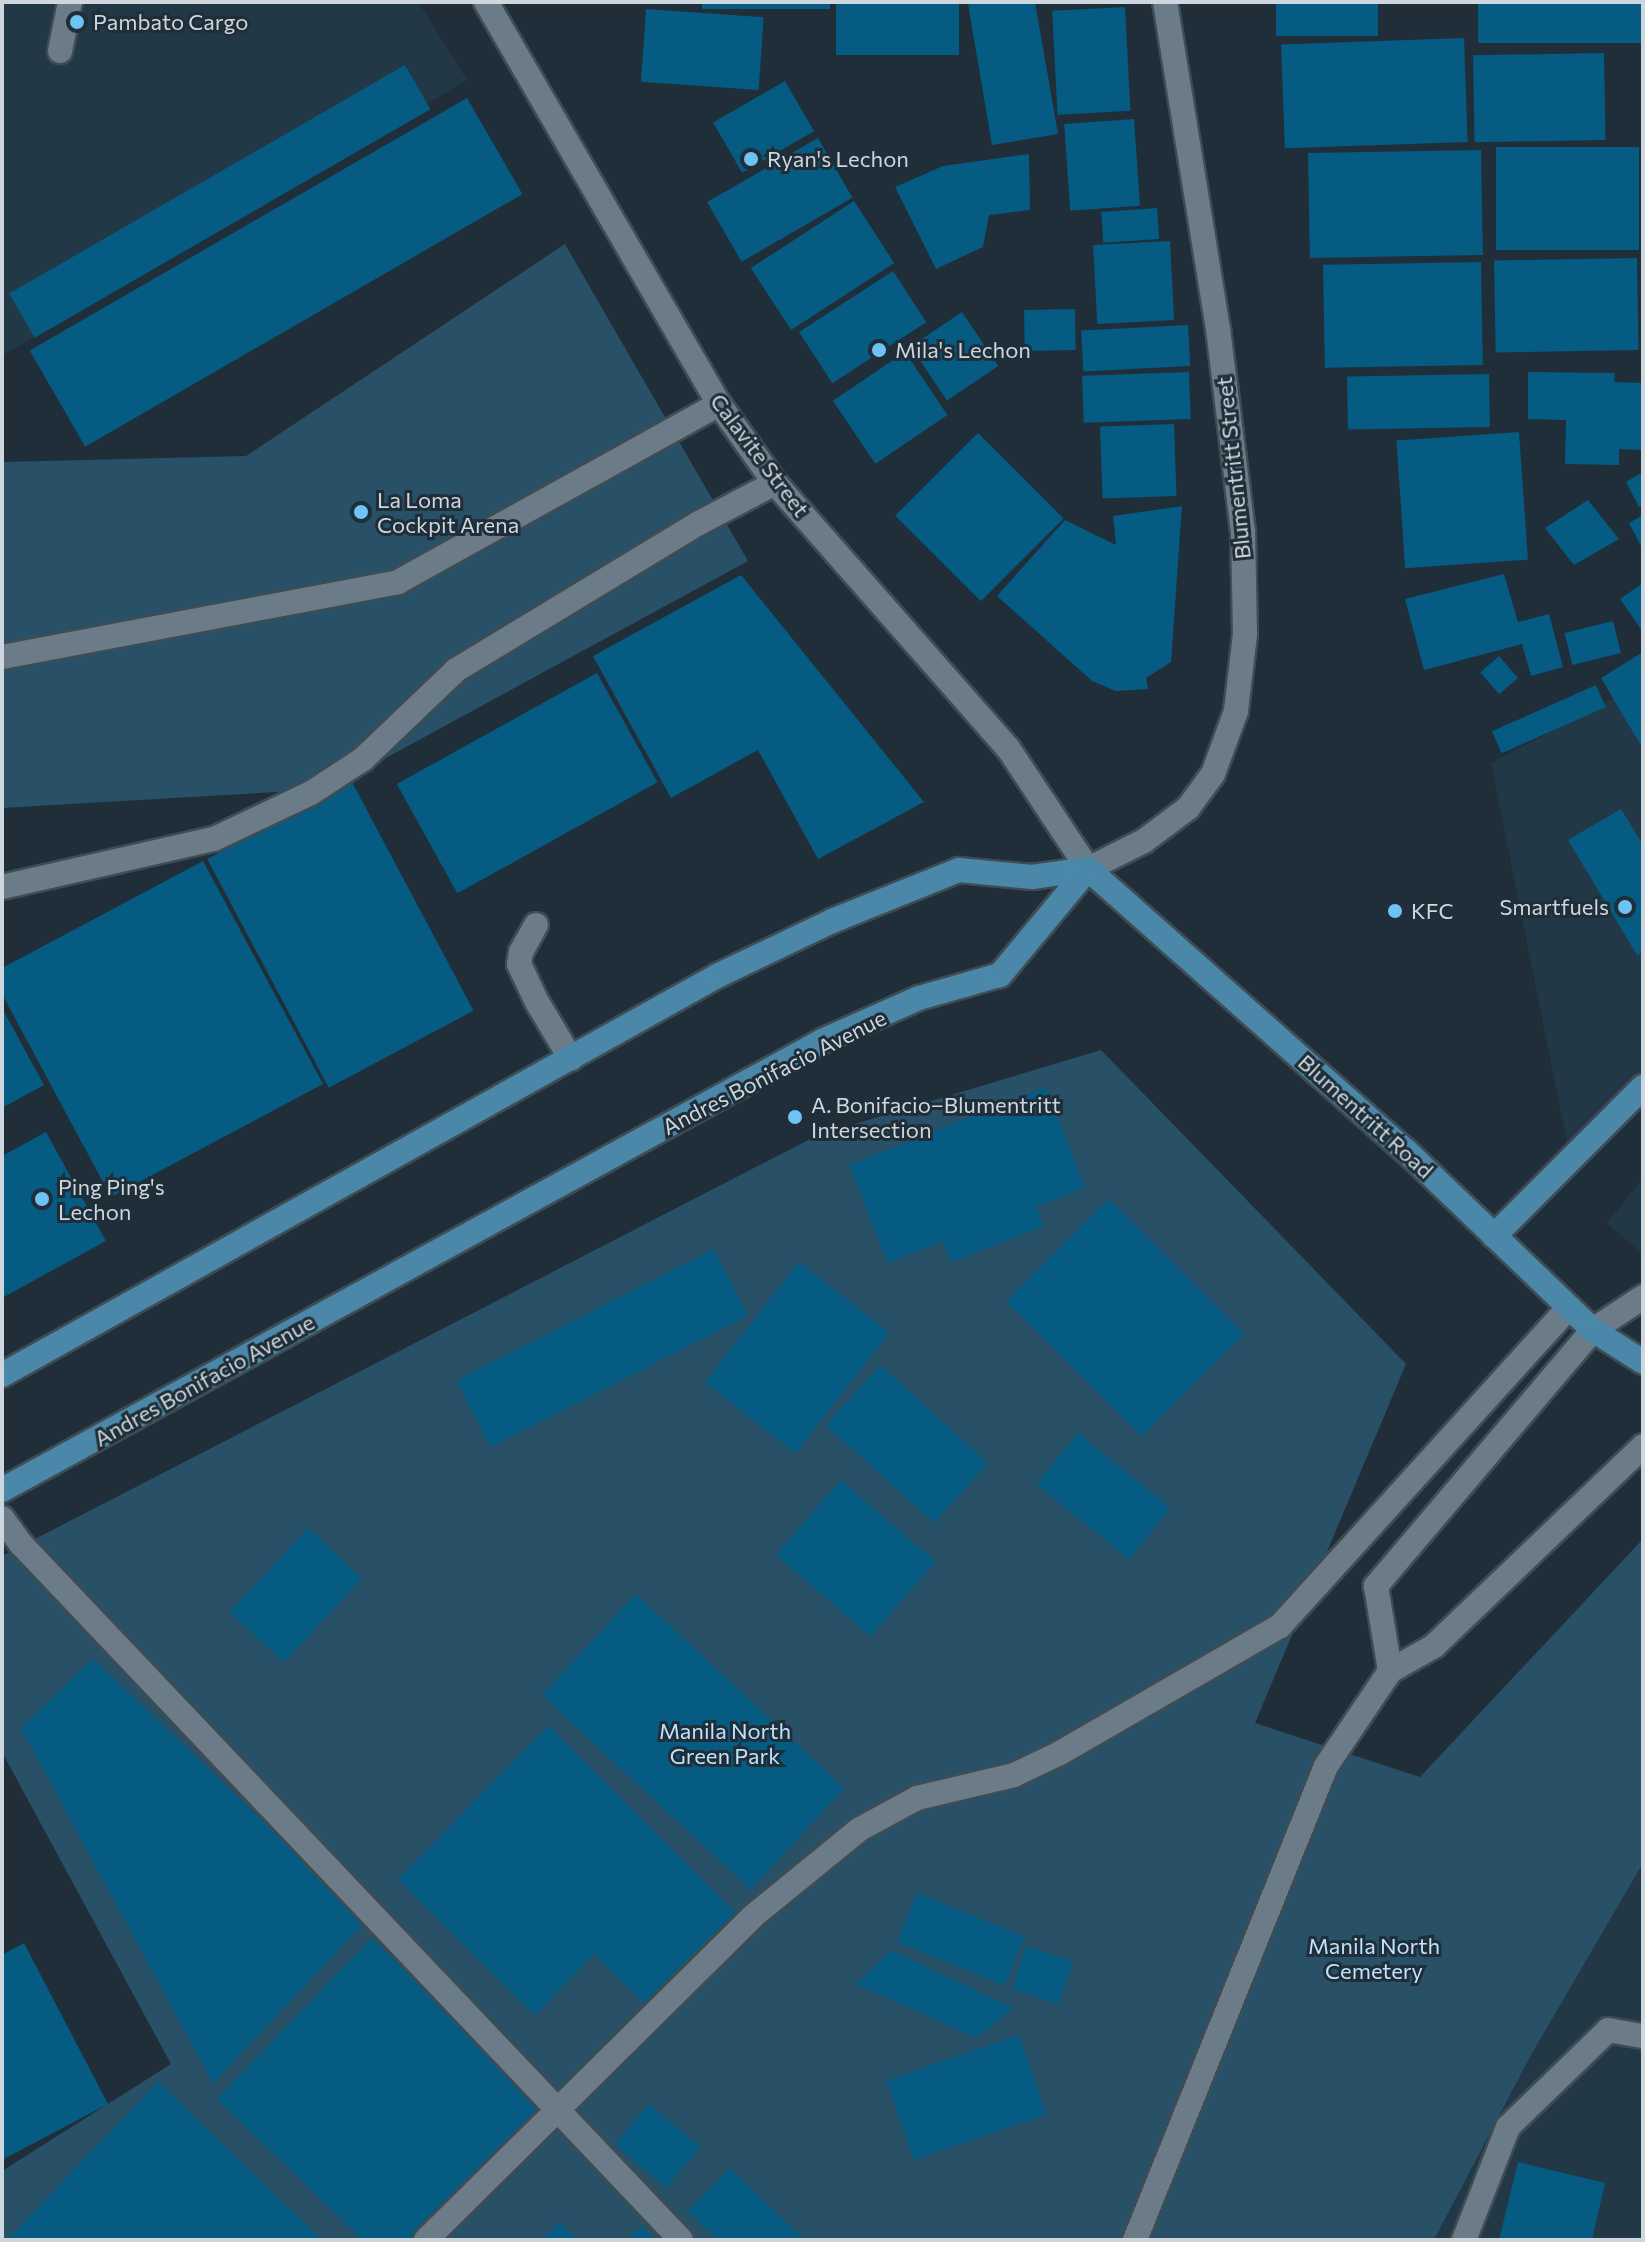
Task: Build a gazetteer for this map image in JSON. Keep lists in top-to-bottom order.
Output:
{
  "streets": {
    "main road": ["Andres Bonifacio Avenue", "Blumentritt Road"],
    "street": ["Calavite Street", "Blumentritt Street"]
  },
  "crossings": [
    ["Calavite Street", "Blumentritt Street"],
    ["Calavite Street", "Andres Bonifacio Avenue"],
    ["Calavite Street", "Blumentritt Road"],
    ["Blumentritt Street", "Andres Bonifacio Avenue"],
    ["Blumentritt Street", "Blumentritt Road"],
    ["Andres Bonifacio Avenue", "Blumentritt Road"]
  ],
  "parks": ["Manila North Green Park", "Manila North Cemetery"],
  "places": [
    "Pambato Cargo",
    "Ryan's Lechon",
    "Mila's Lechon",
    "La Loma Cockpit Arena",
    "Smartfuels",
    "KFC",
    "A. Bonifacio–Blumentritt Intersection",
    "Ping Ping's Lechon"
  ]
}
